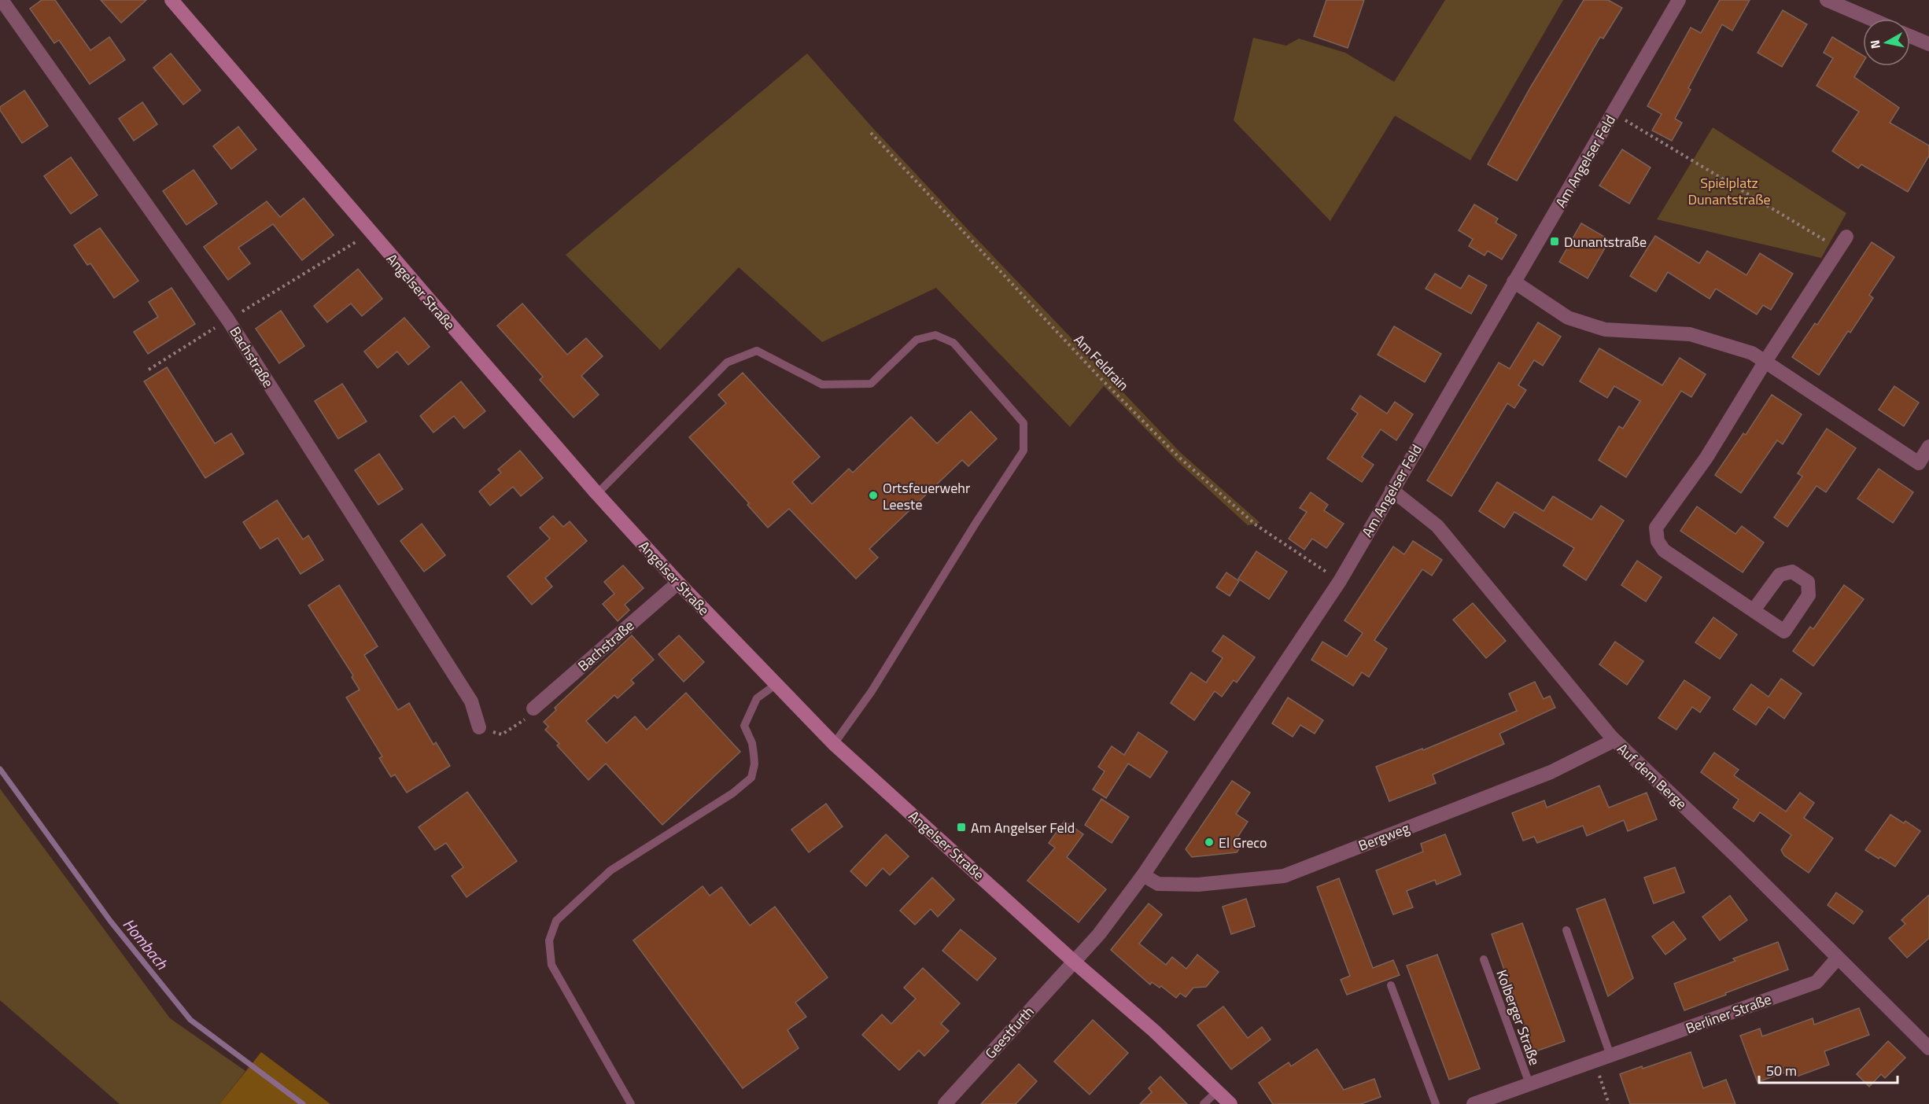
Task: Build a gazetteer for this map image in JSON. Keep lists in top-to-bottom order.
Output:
{
  "streets": {
    "main road": ["Angelser Straße"],
    "street": [
      "Am Angelser Feld",
      "Bachstraße",
      "Auf dem Berge",
      "Bergweg",
      "Berliner Straße",
      "Geestfurth"
    ],
    "lane": ["Kolberger Straße"],
    "path": ["Am Feldrain"]
  },
  "crossings": [
    ["Am Angelser Feld", "Angelser Straße"],
    ["Am Angelser Feld", "Am Feldrain"],
    ["Am Angelser Feld", "Auf dem Berge"],
    ["Am Angelser Feld", "Bergweg"],
    ["Am Angelser Feld", "Geestfurth"],
    ["Angelser Straße", "Bachstraße"],
    ["Angelser Straße", "Geestfurth"],
    ["Auf dem Berge", "Bergweg"],
    ["Auf dem Berge", "Berliner Straße"],
    ["Berliner Straße", "Kolberger Straße"]
  ],
  "water": ["Hombach"],
  "parks": ["Spielplatz Dunantstraße"],
  "places": {
    "transit": ["Dunantstraße", "Am Angelser Feld"],
    "other": ["Ortsfeuerwehr Leeste", "El Greco"]
  },
  "scale_bar": "50 m",
  "north": "left"
}
